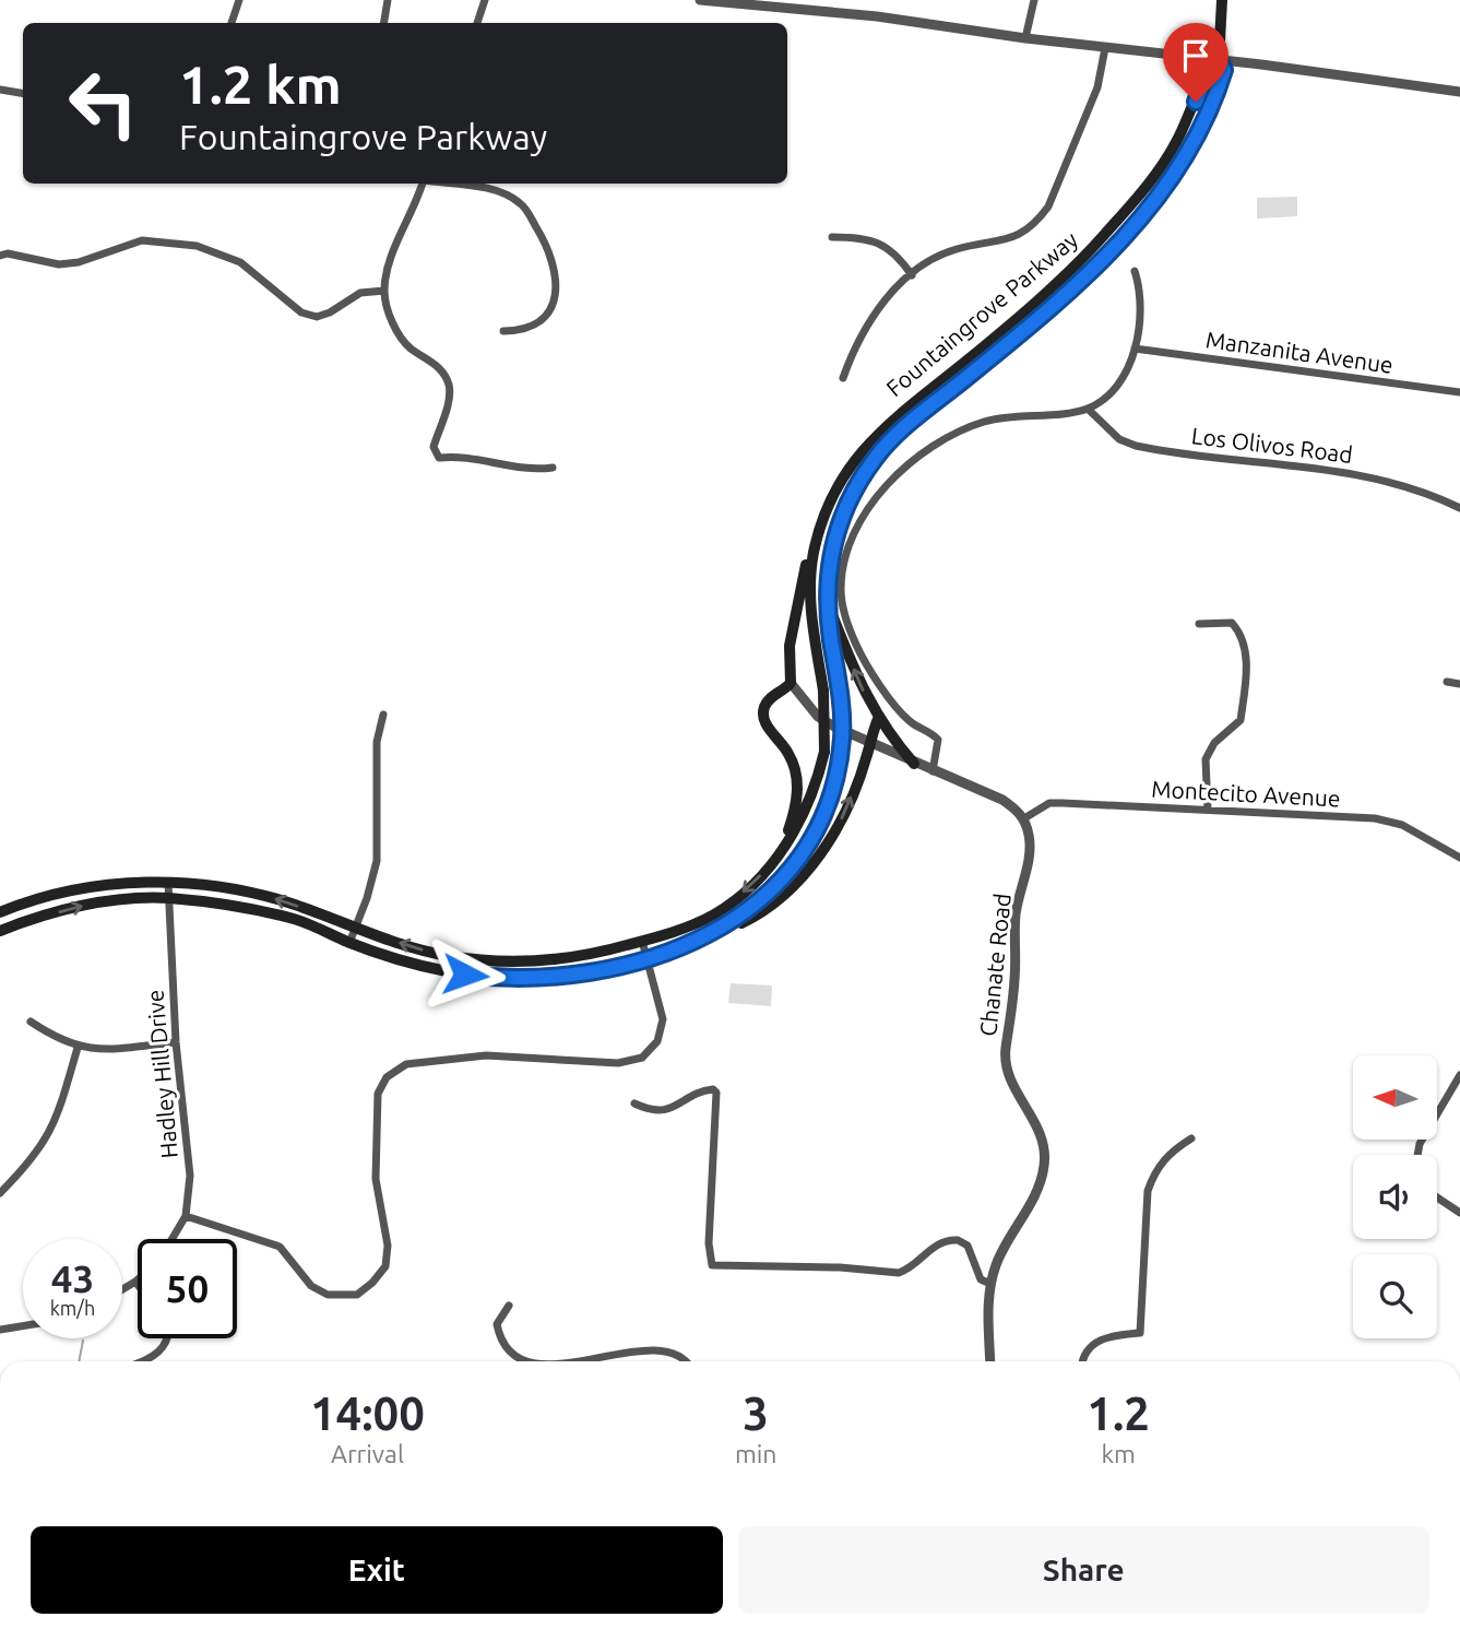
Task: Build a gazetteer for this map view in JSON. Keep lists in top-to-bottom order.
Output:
{
  "streets": {
    "main road": ["Fountaingrove Parkway"],
    "street": [
      "Manzanita Avenue",
      "Los Olivos Road",
      "Montecito Avenue",
      "Chanate Road",
      "Hadley Hill Drive"
    ]
  },
  "crossings": [
    ["Fountaingrove Parkway", "Hadley Hill Drive"],
    ["Montecito Avenue", "Chanate Road"]
  ],
  "north": "left",
  "page": {
    "turn": ["1.2 km", "Fountaingrove Parkway"],
    "speed": "43 km/h",
    "limit": "50",
    "eta": [
      "14:00",
      "Arrival",
      "3",
      "min",
      "1.2",
      "km"
    ],
    "buttons": ["Exit", "Share"]
  }
}
